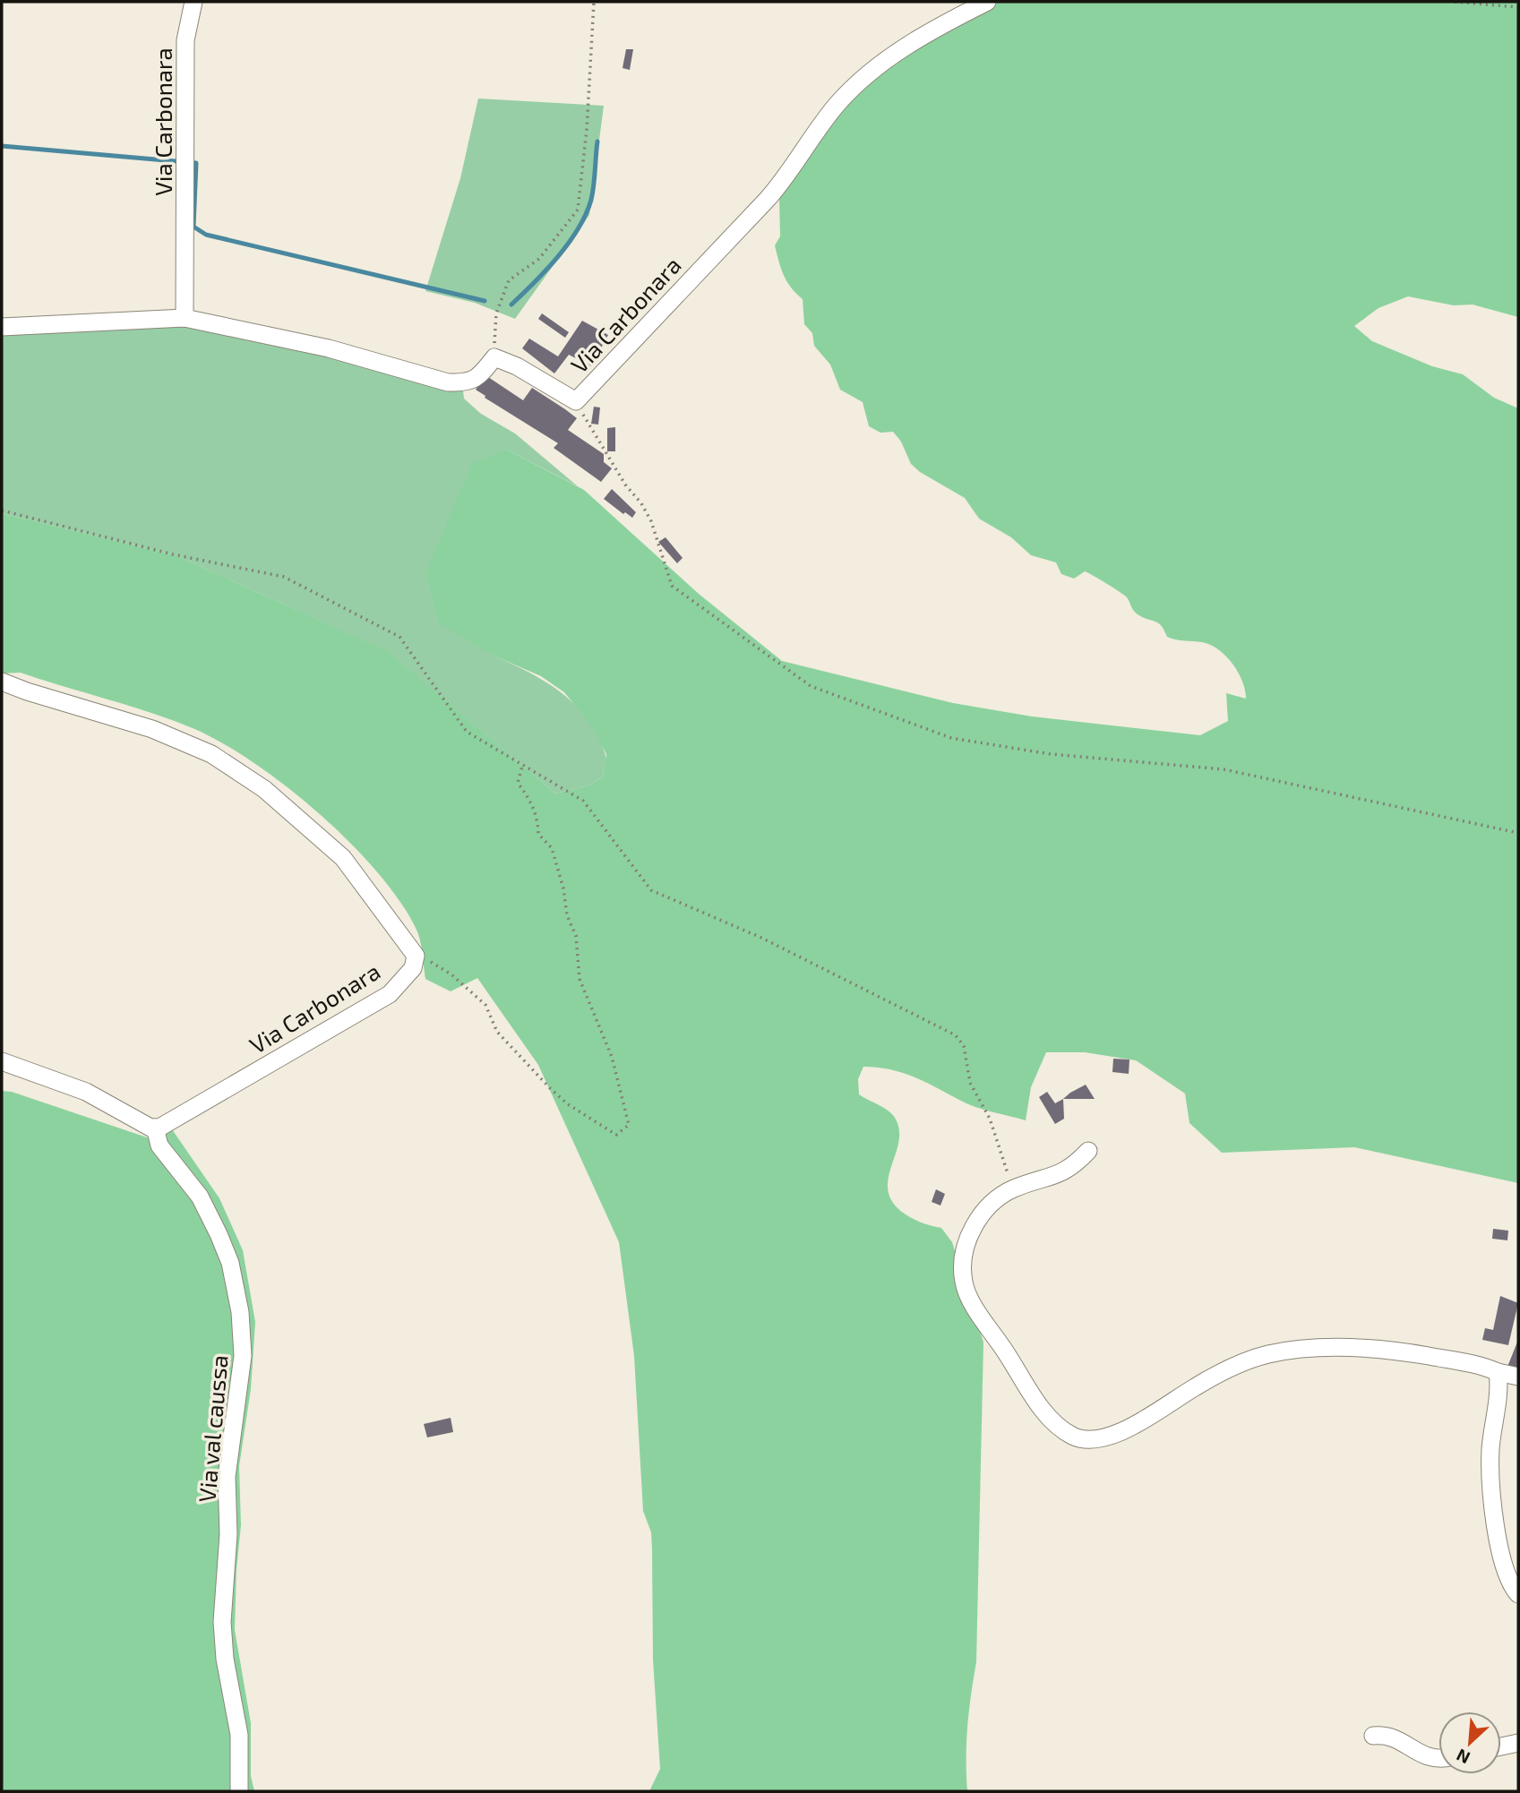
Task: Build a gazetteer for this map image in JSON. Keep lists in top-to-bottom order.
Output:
{
  "streets": {
    "street": ["Via Carbonara", "Via val caussa"]
  },
  "crossings": [
    ["Via Carbonara", "Via val caussa"]
  ],
  "north": "bottom left"
}
